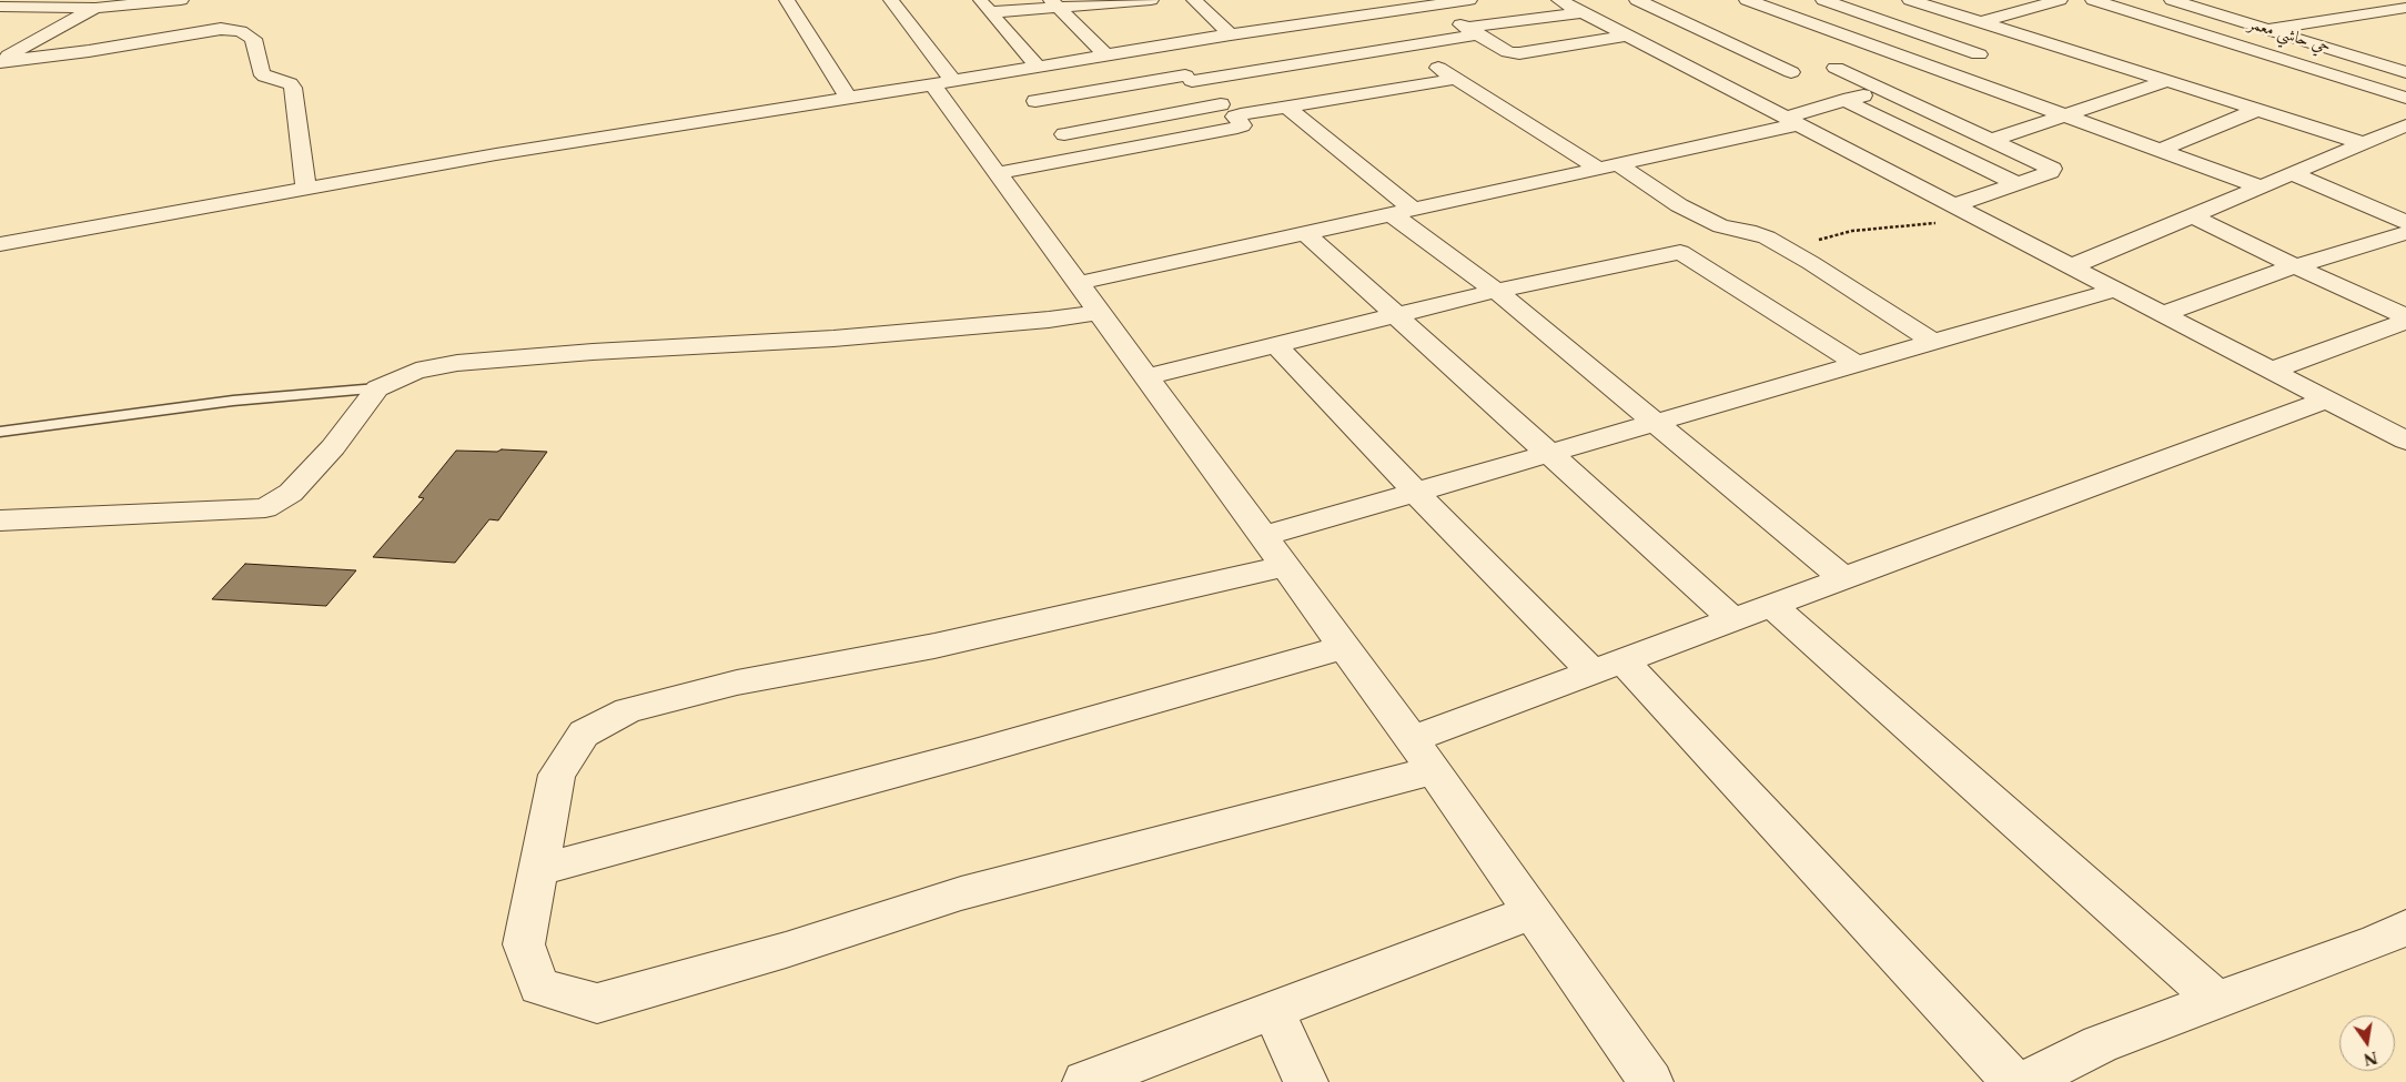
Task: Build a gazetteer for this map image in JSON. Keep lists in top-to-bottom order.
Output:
{
  "streets": {
    "street": ["حي حاشي معمر"]
  },
  "north": "bottom"
}
